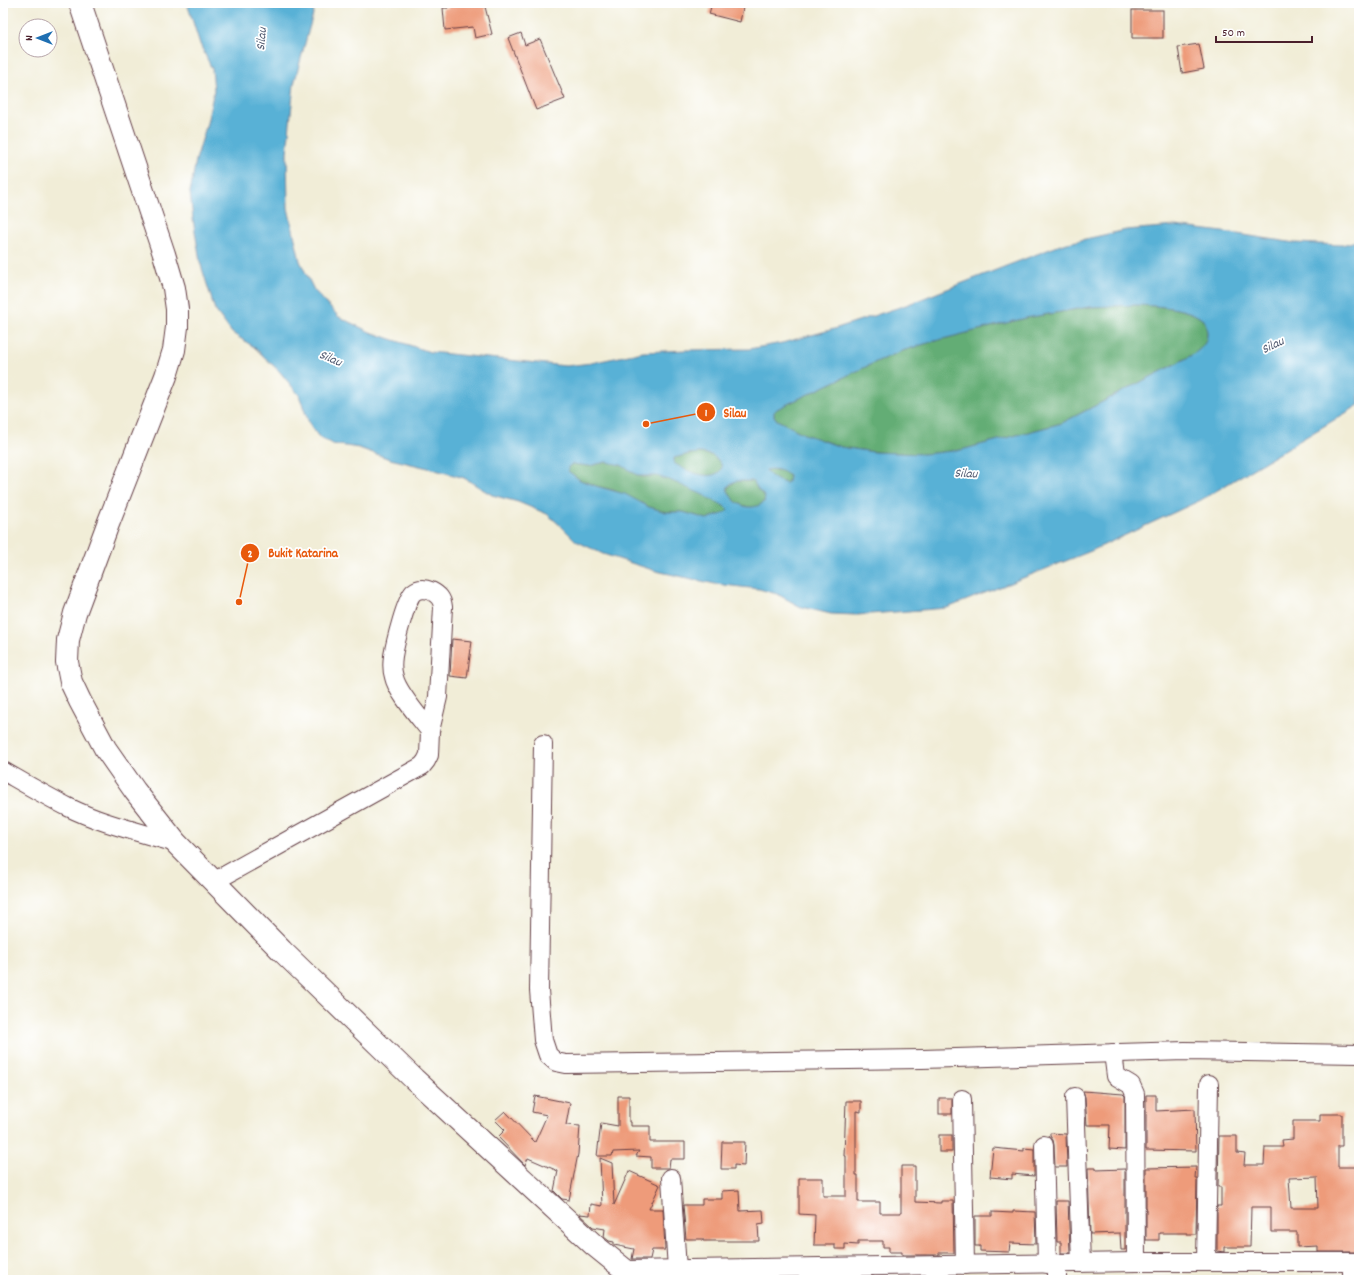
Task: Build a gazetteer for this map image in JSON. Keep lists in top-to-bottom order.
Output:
{
  "water": ["Silau"],
  "places": ["Silau", "Bukit Katarina"],
  "scale_bar": "50 m",
  "north": "left"
}
